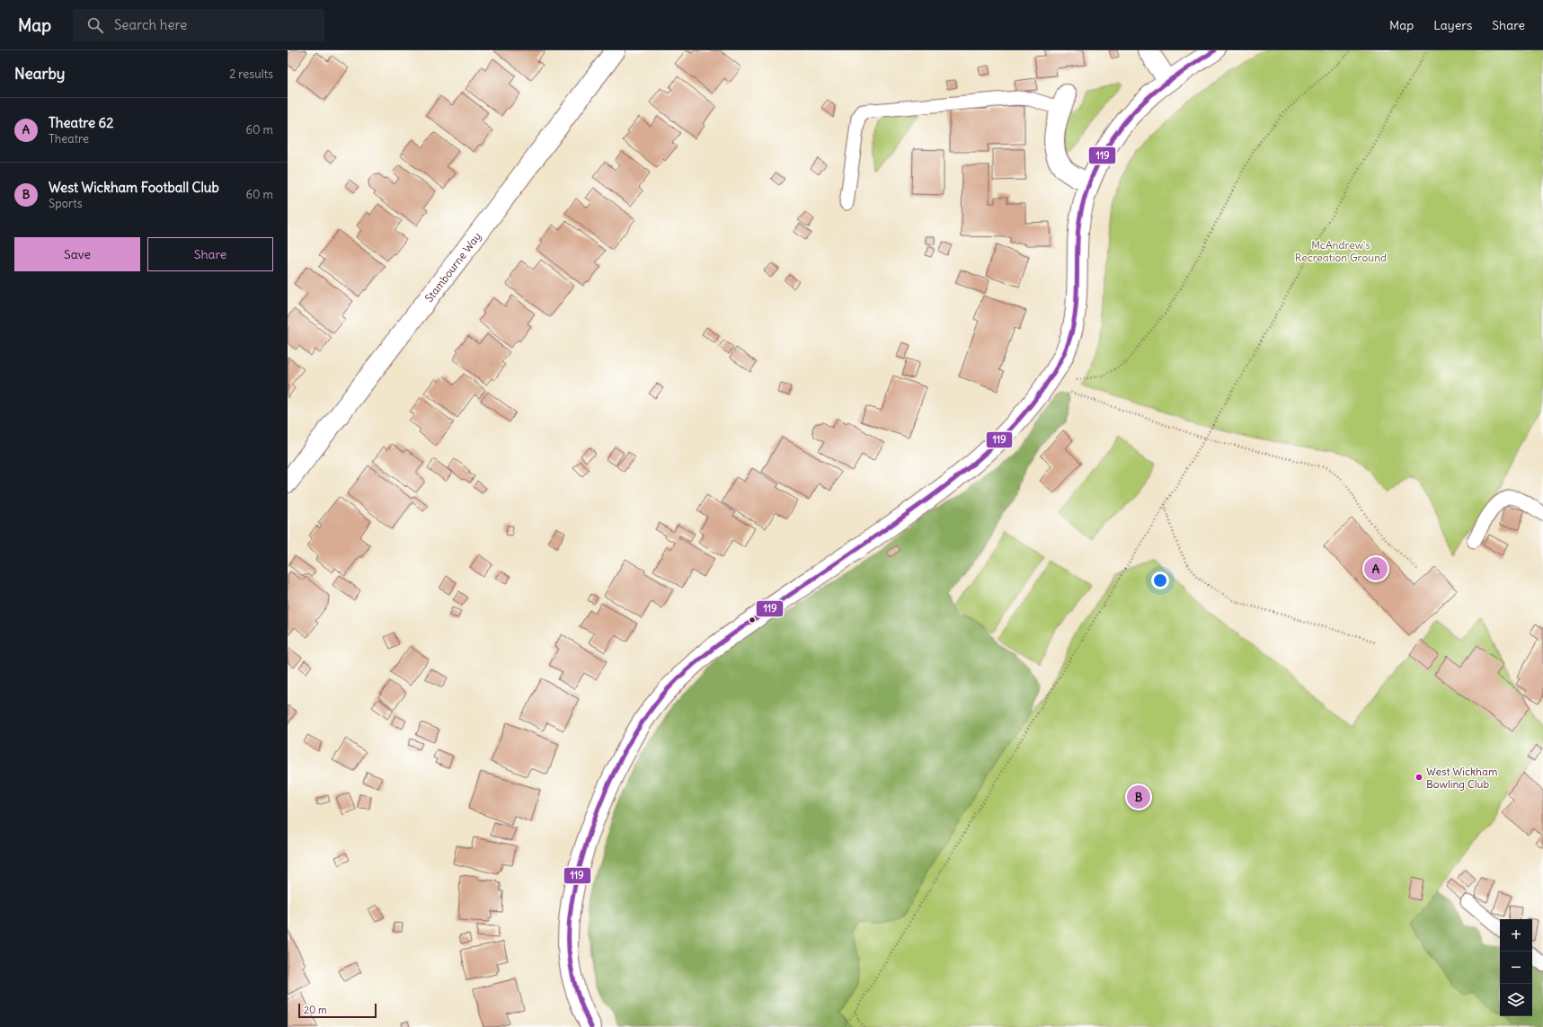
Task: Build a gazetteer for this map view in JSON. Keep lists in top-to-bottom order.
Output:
{
  "streets": {
    "street": ["Stambourne Way"]
  },
  "parks": ["McAndrew's Recreation Ground"],
  "places": ["West Wickham Bowling Club"],
  "lines": ["transit line 119"],
  "scale_bar": "20 m",
  "page": {
    "header": "Map",
    "search": "Search here",
    "nav": ["Map", "Layers", "Share"],
    "heading": ["Nearby", "2 results"],
    "list": [
      {
        "mark": "A",
        "name": "Theatre 62",
        "note": "Theatre",
        "value": "60 m"
      },
      {
        "mark": "B",
        "name": "West Wickham Football Club",
        "note": "Sports",
        "value": "60 m"
      }
    ],
    "buttons": ["Save", "Share"],
    "pins": ["A", "B"],
    "map_buttons": ["+", "−"],
    "scale": "20 m"
  }
}
